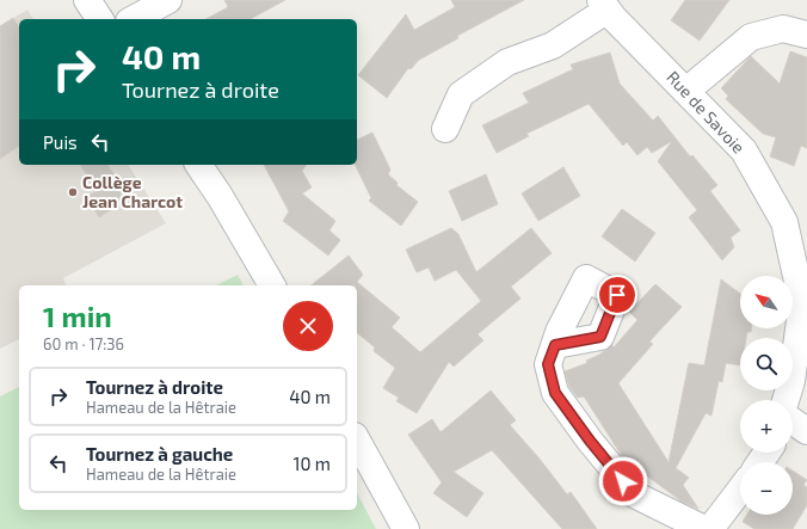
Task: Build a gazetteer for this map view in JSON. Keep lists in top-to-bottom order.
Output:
{
  "streets": {
    "street": ["Rue de Savoie"]
  },
  "places": ["Collège Jean Charcot"],
  "north": "top left",
  "page": {
    "turn": ["40 m", "Tournez à droite"],
    "then": "Puis",
    "map_buttons": ["+", "−"],
    "heading": ["1 min", "60 m · 17:36"],
    "list": [
      {
        "name": "Tournez à droite",
        "note": "Hameau de la Hêtraie",
        "value": "40 m"
      },
      {
        "name": "Tournez à gauche",
        "note": "Hameau de la Hêtraie",
        "value": "10 m"
      }
    ]
  }
}
